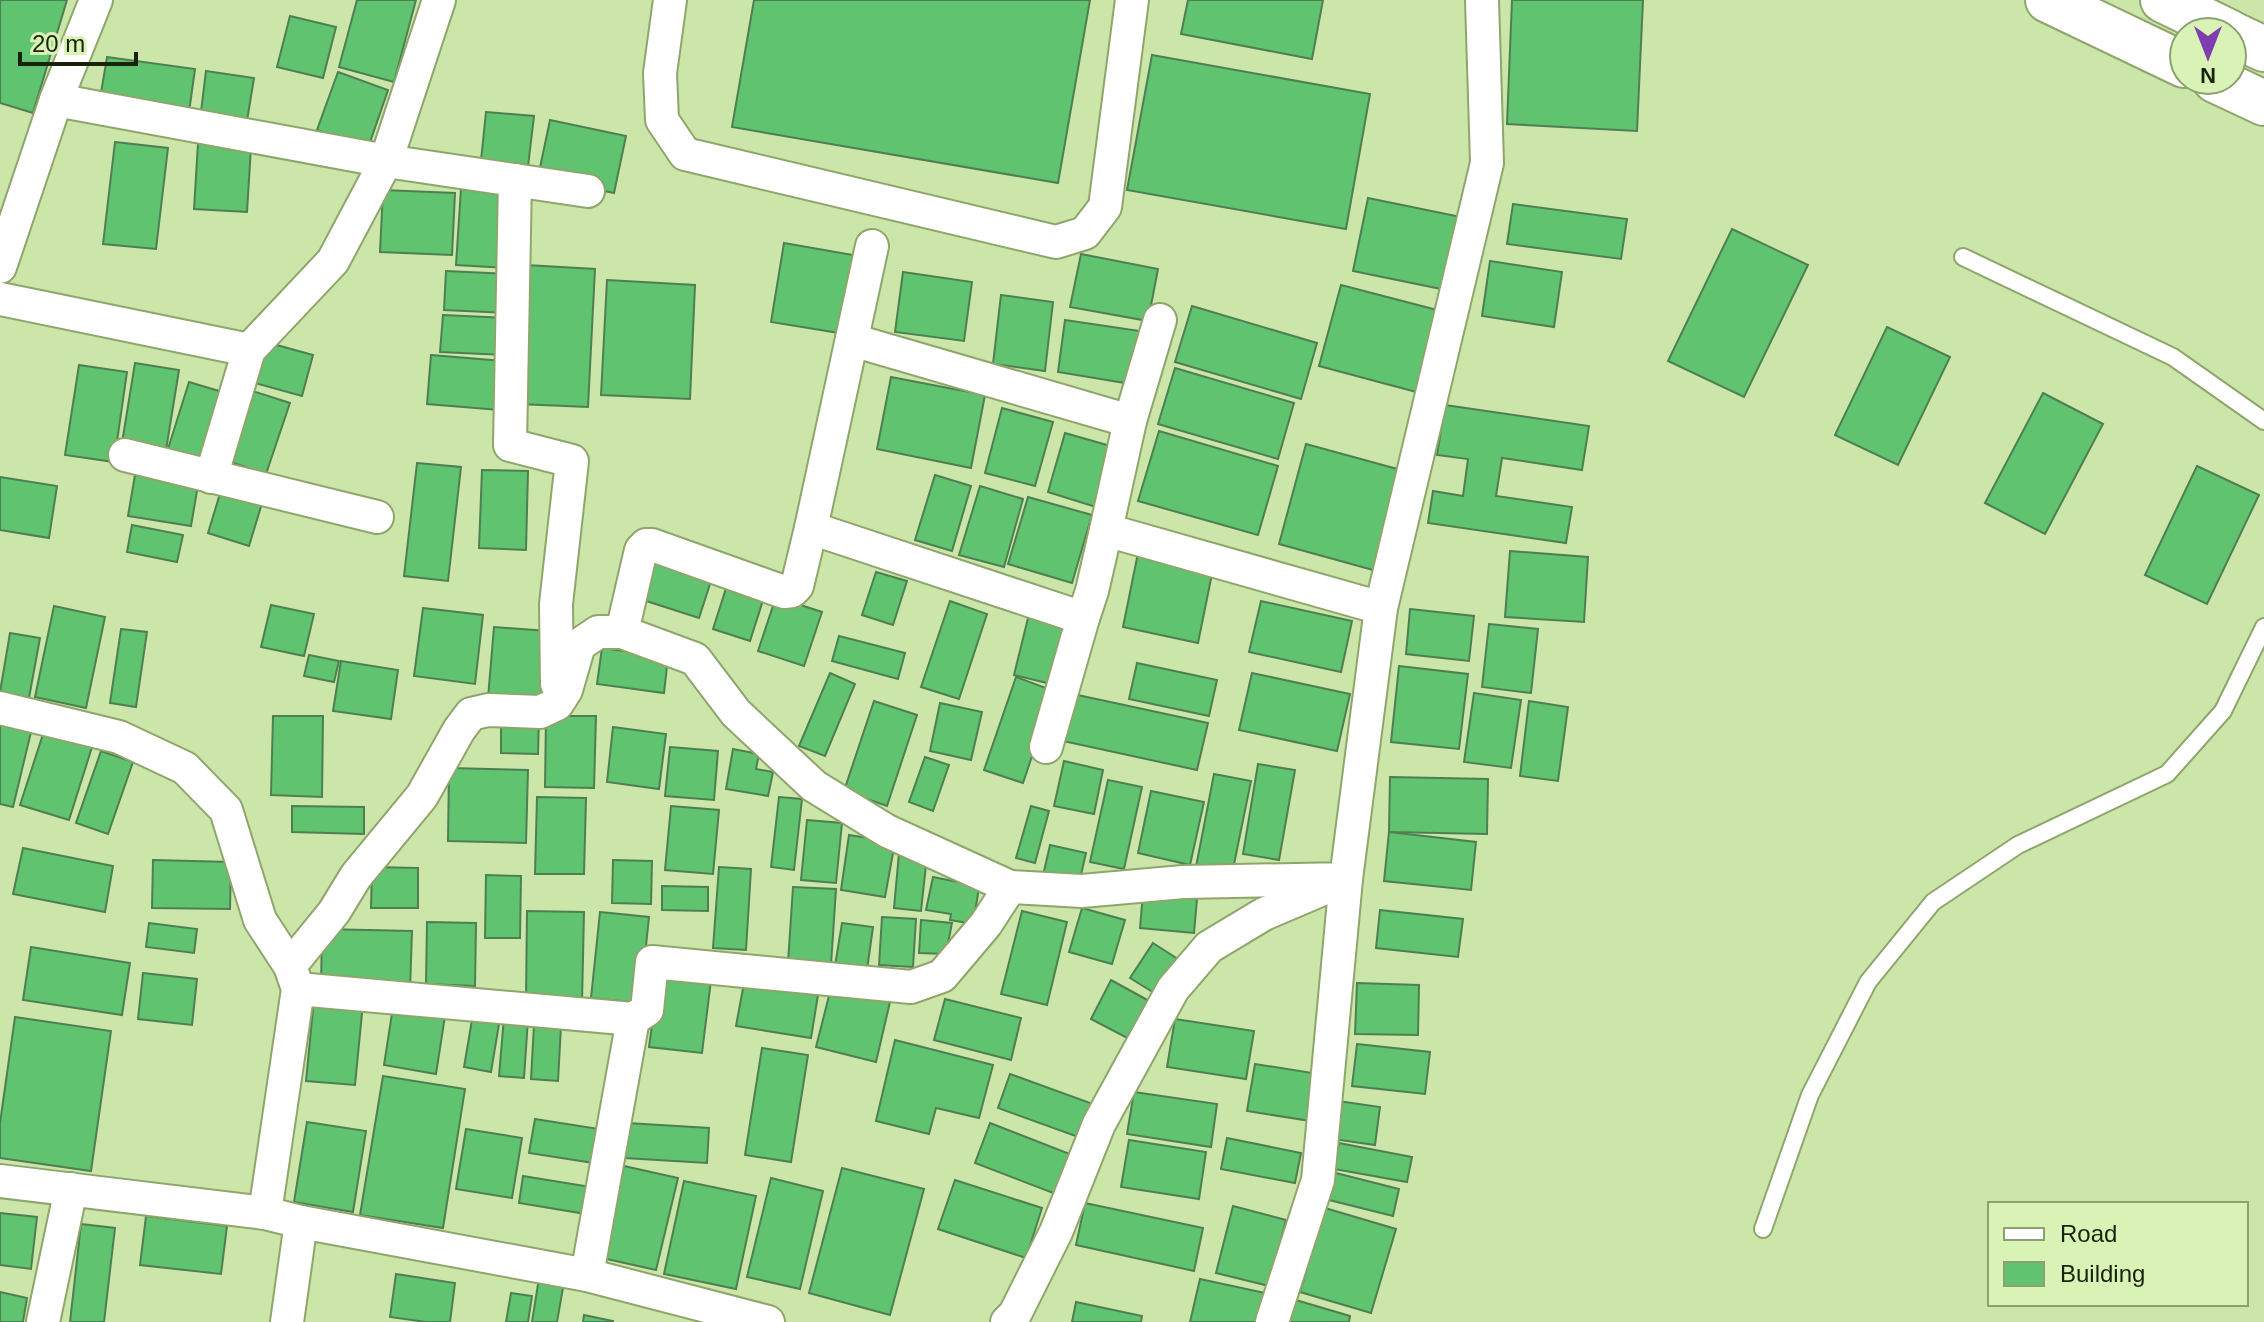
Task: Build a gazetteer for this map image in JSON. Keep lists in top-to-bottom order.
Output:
{
  "legend": ["Road", "Building"],
  "scale_bar": "20 m",
  "north": "bottom"
}
